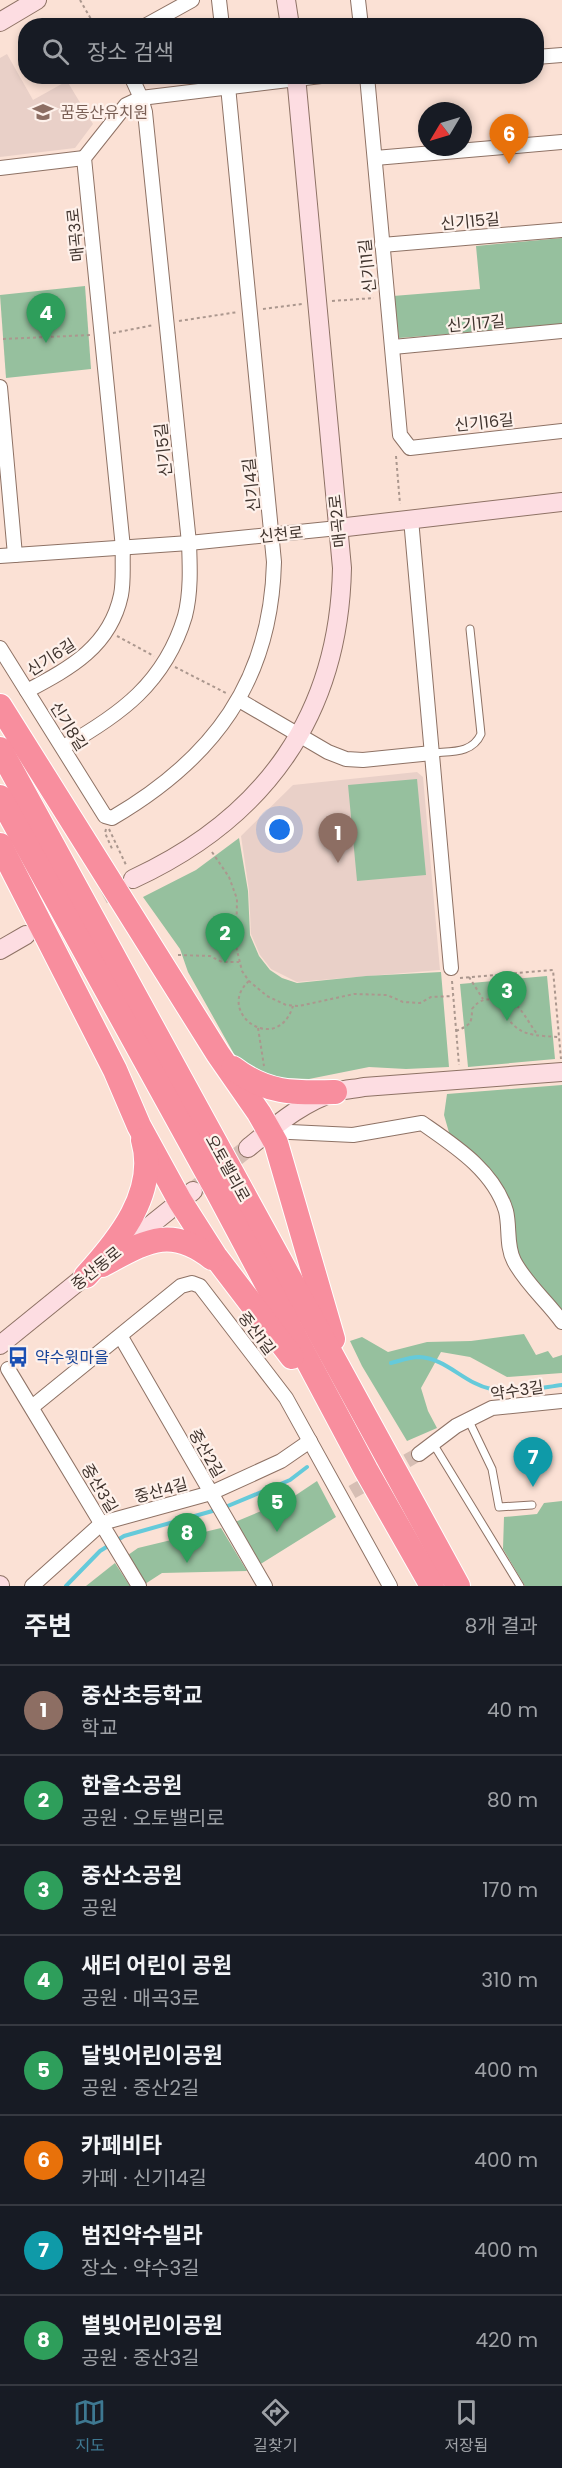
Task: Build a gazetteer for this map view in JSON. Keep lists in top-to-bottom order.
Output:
{
  "streets": {
    "highway": ["오토밸리로"],
    "street": [
      "신기15길",
      "매곡3로",
      "신기11길",
      "신기17길",
      "신기16길",
      "신기5길",
      "신기4길",
      "매곡2로",
      "신천로",
      "신기6길",
      "신기8길",
      "중산동로",
      "중산1길",
      "약수3길",
      "중산2길",
      "중산3길",
      "중산4길"
    ]
  },
  "crossings": [
    ["신기15길", "신기11길"],
    ["매곡3로", "신천로"],
    ["매곡3로", "신기6길"],
    ["신기11길", "신기17길"],
    ["신기11길", "신기16길"],
    ["신기5길", "신천로"],
    ["신기5길", "신기8길"],
    ["신기4길", "신천로"],
    ["신기4길", "신기8길"],
    ["매곡2로", "신천로"],
    ["신천로", "신기6길"],
    ["신기6길", "신기8길"],
    ["중산1길", "중산2길"],
    ["중산1길", "중산3길"],
    ["중산1길", "중산4길"],
    ["중산2길", "중산4길"],
    ["중산3길", "중산4길"]
  ],
  "places": {
    "school or university": ["꿈동산유치원"],
    "bus stop": ["약수윗마을"]
  },
  "north": "bottom left",
  "page": {
    "search": "장소 검색",
    "pins": [
      "6",
      "4",
      "1",
      "2",
      "3",
      "7",
      "5",
      "8"
    ],
    "heading": ["주변", "8개 결과"],
    "list": [
      {
        "mark": "1",
        "name": "중산초등학교",
        "note": "학교",
        "value": "40 m"
      },
      {
        "mark": "2",
        "name": "한울소공원",
        "note": "공원 · 오토밸리로",
        "value": "80 m"
      },
      {
        "mark": "3",
        "name": "중산소공원",
        "note": "공원",
        "value": "170 m"
      },
      {
        "mark": "4",
        "name": "새터 어린이 공원",
        "note": "공원 · 매곡3로",
        "value": "310 m"
      },
      {
        "mark": "5",
        "name": "달빛어린이공원",
        "note": "공원 · 중산2길",
        "value": "400 m"
      },
      {
        "mark": "6",
        "name": "카페비타",
        "note": "카페 · 신기14길",
        "value": "400 m"
      },
      {
        "mark": "7",
        "name": "범진약수빌라",
        "note": "장소 · 약수3길",
        "value": "400 m"
      },
      {
        "mark": "8",
        "name": "별빛어린이공원",
        "note": "공원 · 중산3길",
        "value": "420 m"
      }
    ],
    "nav": ["지도", "길찾기", "저장됨"]
  }
}
